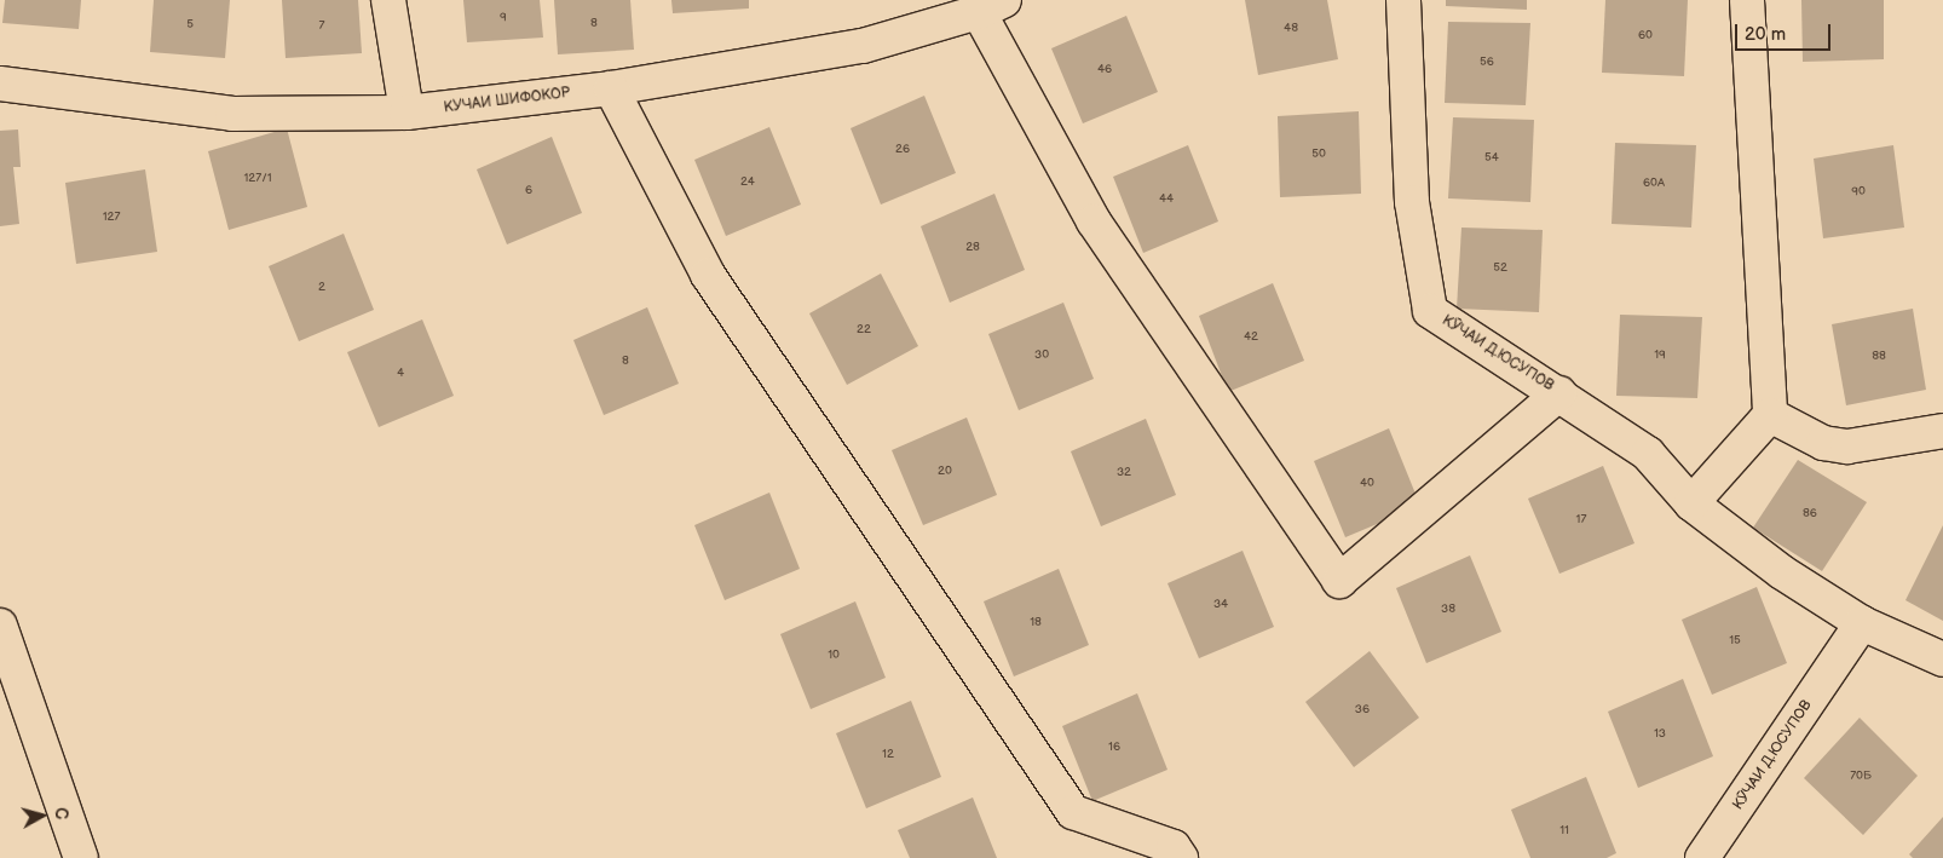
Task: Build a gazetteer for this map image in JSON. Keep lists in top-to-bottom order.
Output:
{
  "streets": {
    "street": ["КУЧАИ ШИФОКОР", "КӮЧАИ Д.ЮСУПОВ"]
  },
  "house_numbers": [
    "9",
    "8",
    "5",
    "7",
    "48",
    "60",
    "56",
    "46",
    "26",
    "50",
    "54",
    "127/1",
    "24",
    "60А",
    "6",
    "90",
    "44",
    "127",
    "28",
    "52",
    "2",
    "22",
    "42",
    "30",
    "19",
    "88",
    "8",
    "4",
    "20",
    "32",
    "40",
    "86",
    "17",
    "34",
    "38",
    "18",
    "15",
    "10",
    "36",
    "13",
    "16",
    "12",
    "70Б",
    "11"
  ],
  "scale_bar": "20 m",
  "north": "right"
}
